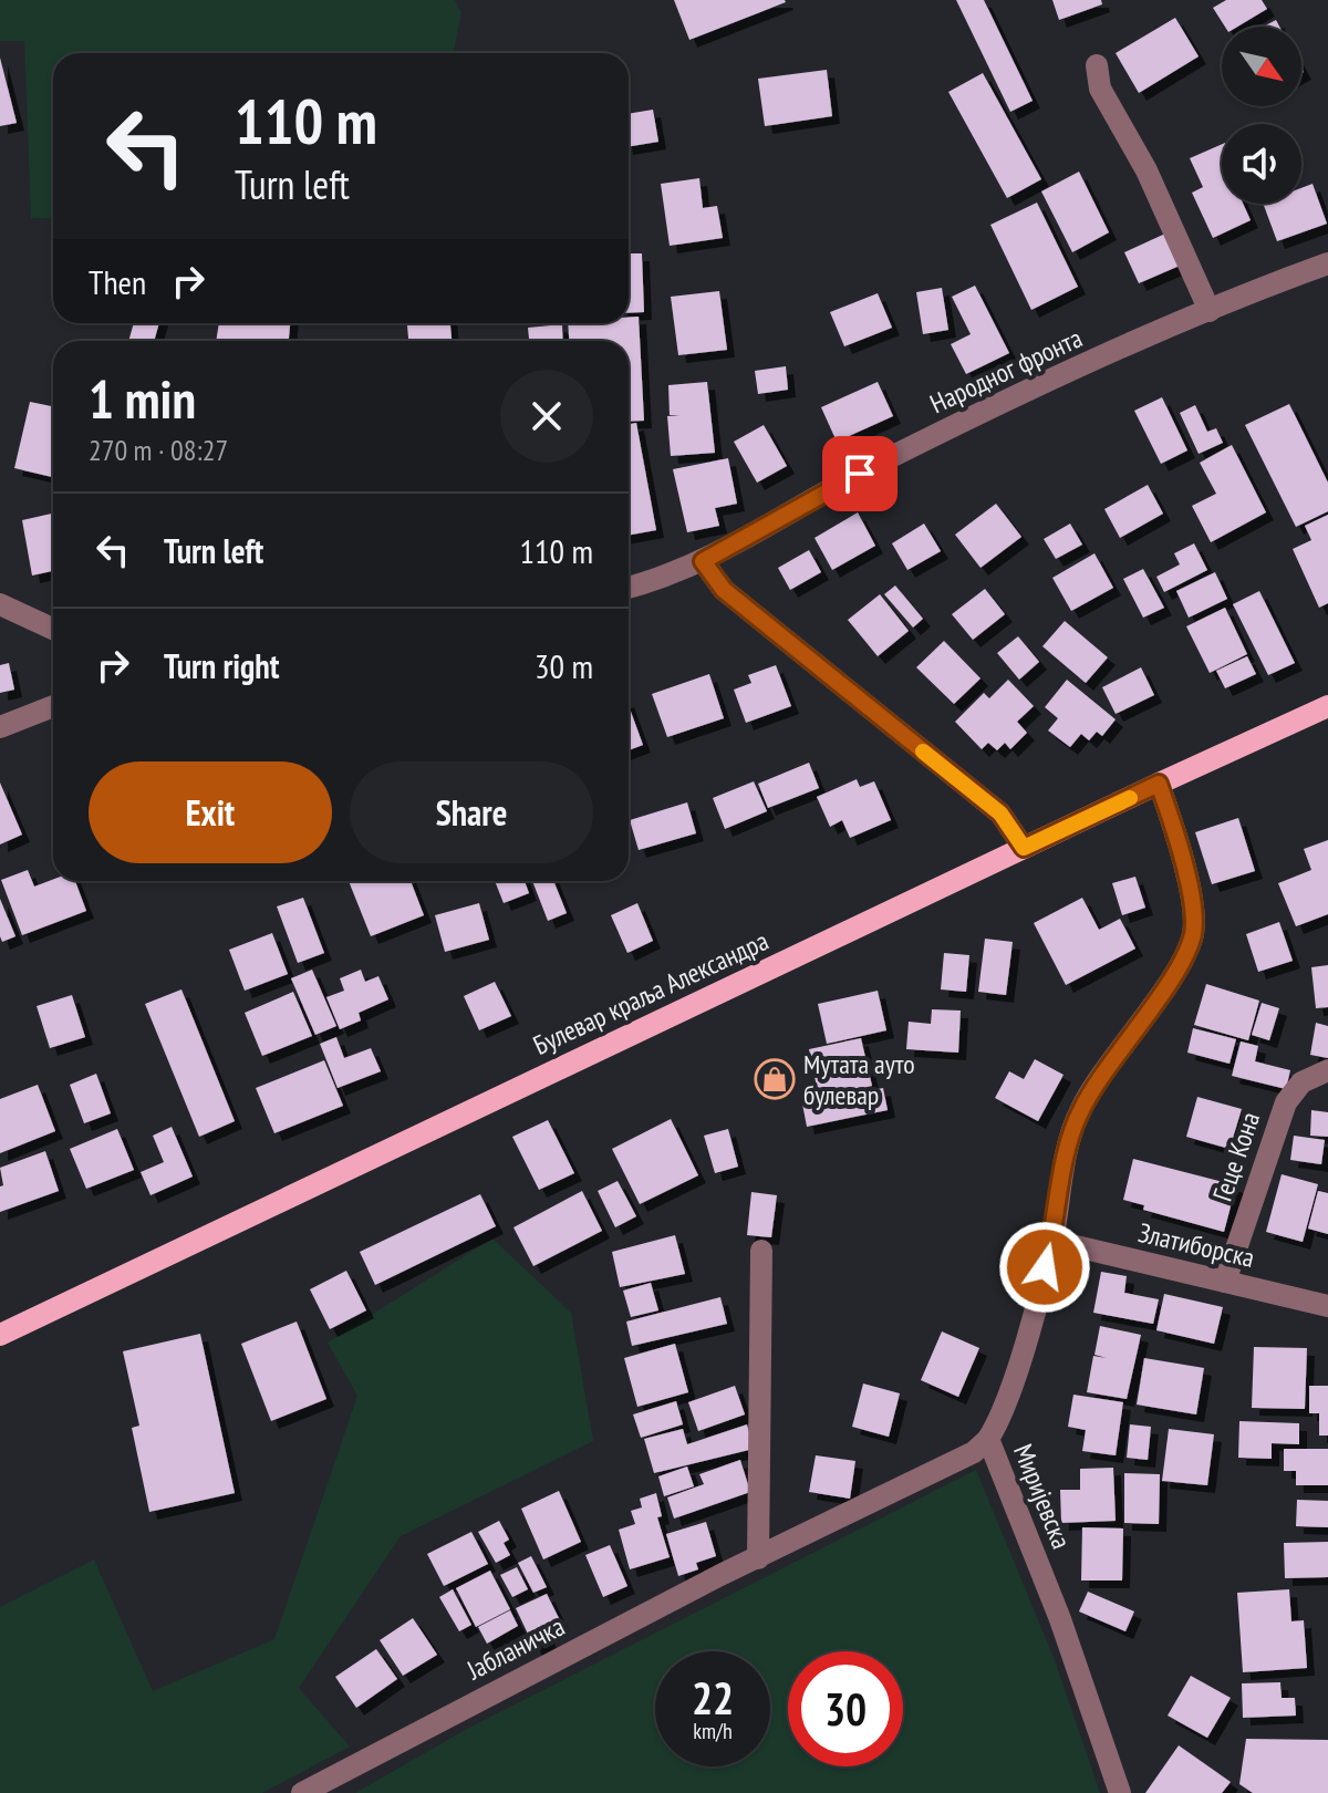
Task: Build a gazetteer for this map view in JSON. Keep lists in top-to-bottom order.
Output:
{
  "streets": {
    "main road": ["Булевар краља Александра"],
    "street": [
      "Народног фронта",
      "Геце Кона",
      "Златиборска",
      "Миријевска",
      "Јабланичка"
    ]
  },
  "crossings": [
    ["Булевар краља Александра", "Миријевска"],
    ["Геце Кона", "Златиборска"],
    ["Златиборска", "Миријевска"],
    ["Миријевска", "Јабланичка"]
  ],
  "places": {
    "shop": ["Мутата ауто булевар"]
  },
  "north": "bottom right",
  "page": {
    "turn": ["110 m", "Turn left"],
    "then": "Then",
    "heading": ["1 min", "270 m · 08:27"],
    "list": [
      {
        "name": "Turn left",
        "value": "110 m"
      },
      {
        "name": "Turn right",
        "value": "30 m"
      }
    ],
    "buttons": ["Exit", "Share"],
    "speed": "22 km/h",
    "limit": "30"
  }
}
